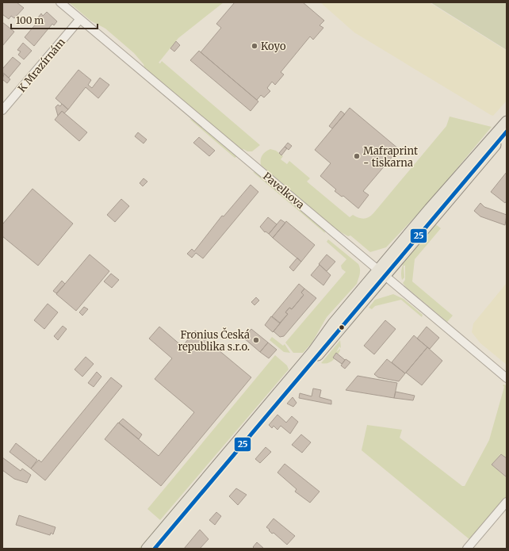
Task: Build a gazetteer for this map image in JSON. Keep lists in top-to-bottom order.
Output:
{
  "streets": {
    "street": ["K Mrazírnám", "Pavelkova"]
  },
  "crossings": [
    ["K Mrazírnám", "Pavelkova"]
  ],
  "places": ["Koyo", "Mafraprint - tiskarna", "Fronius Česká republika s.r.o."],
  "lines": ["transit line 25"],
  "scale_bar": "100 m"
}
